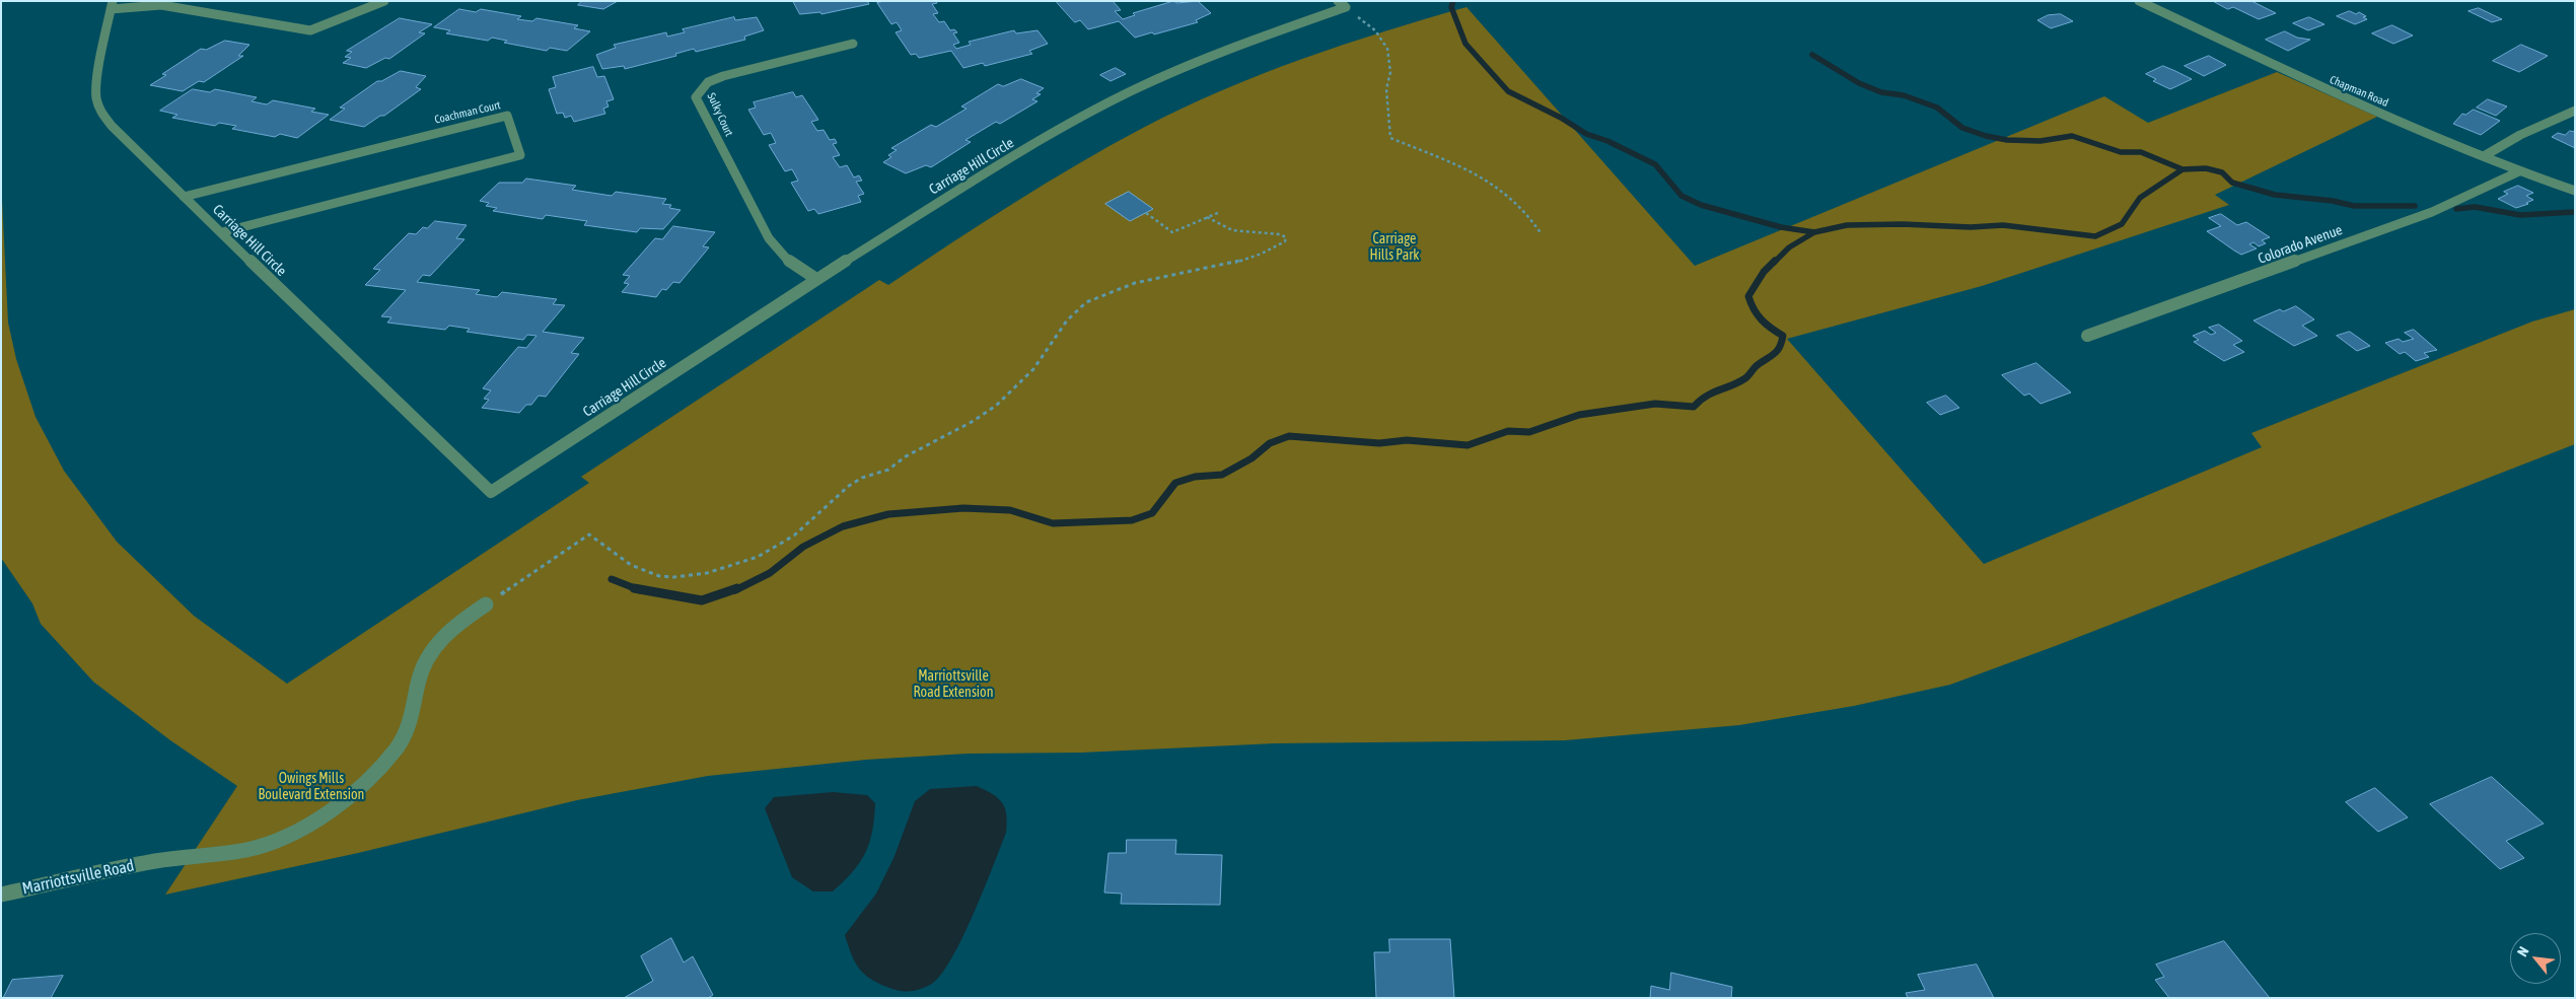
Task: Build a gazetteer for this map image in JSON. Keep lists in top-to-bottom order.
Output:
{
  "streets": {
    "street": [
      "Chapman Road",
      "Coachman Court",
      "Sulky Court",
      "Carriage Hill Circle",
      "Colorado Avenue",
      "Marriottsville Road"
    ]
  },
  "crossings": [
    ["Chapman Road", "Colorado Avenue"],
    ["Coachman Court", "Carriage Hill Circle"],
    ["Sulky Court", "Carriage Hill Circle"]
  ],
  "parks": ["Carriage Hills Park", "Marriottsville Road Extension", "Owings Mills Boulevard Extension"],
  "north": "top left"
}
